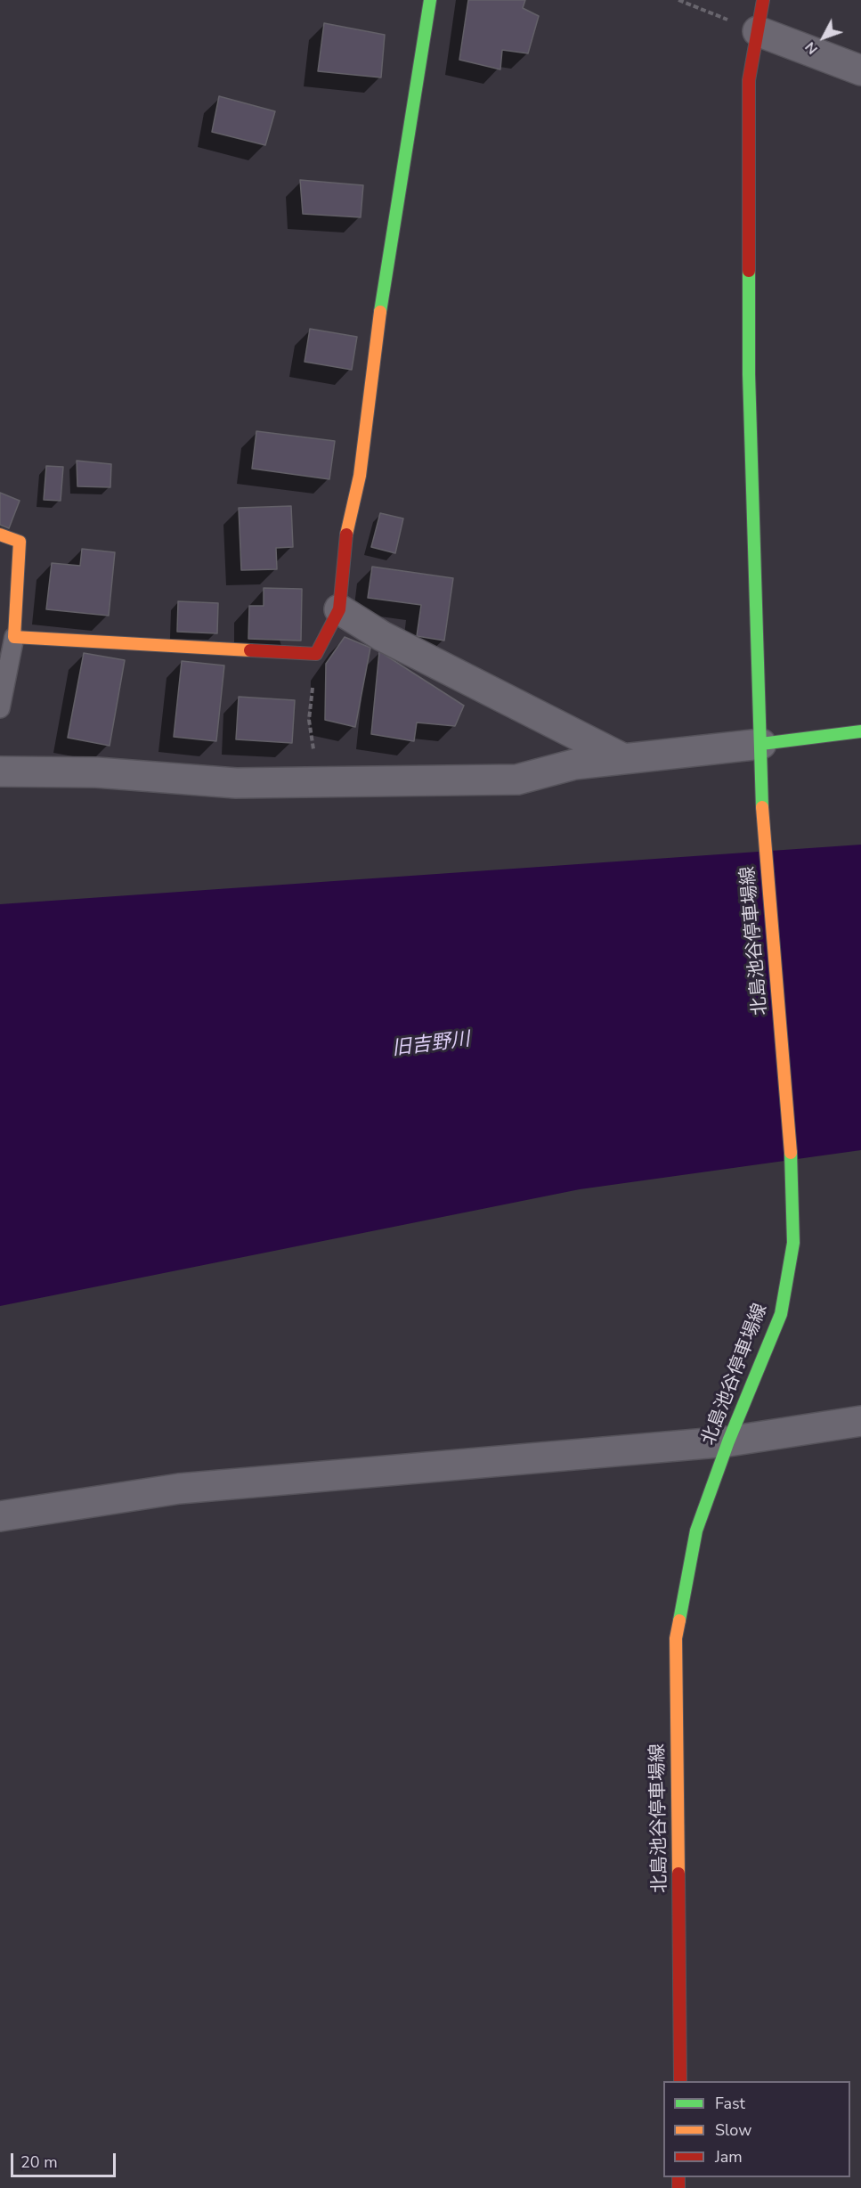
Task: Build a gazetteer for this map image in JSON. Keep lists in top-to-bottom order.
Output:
{
  "streets": {
    "street": ["北島池谷停車場線"]
  },
  "water": ["旧吉野川"],
  "legend": ["Fast", "Slow", "Jam"],
  "scale_bar": "20 m",
  "north": "bottom left"
}
